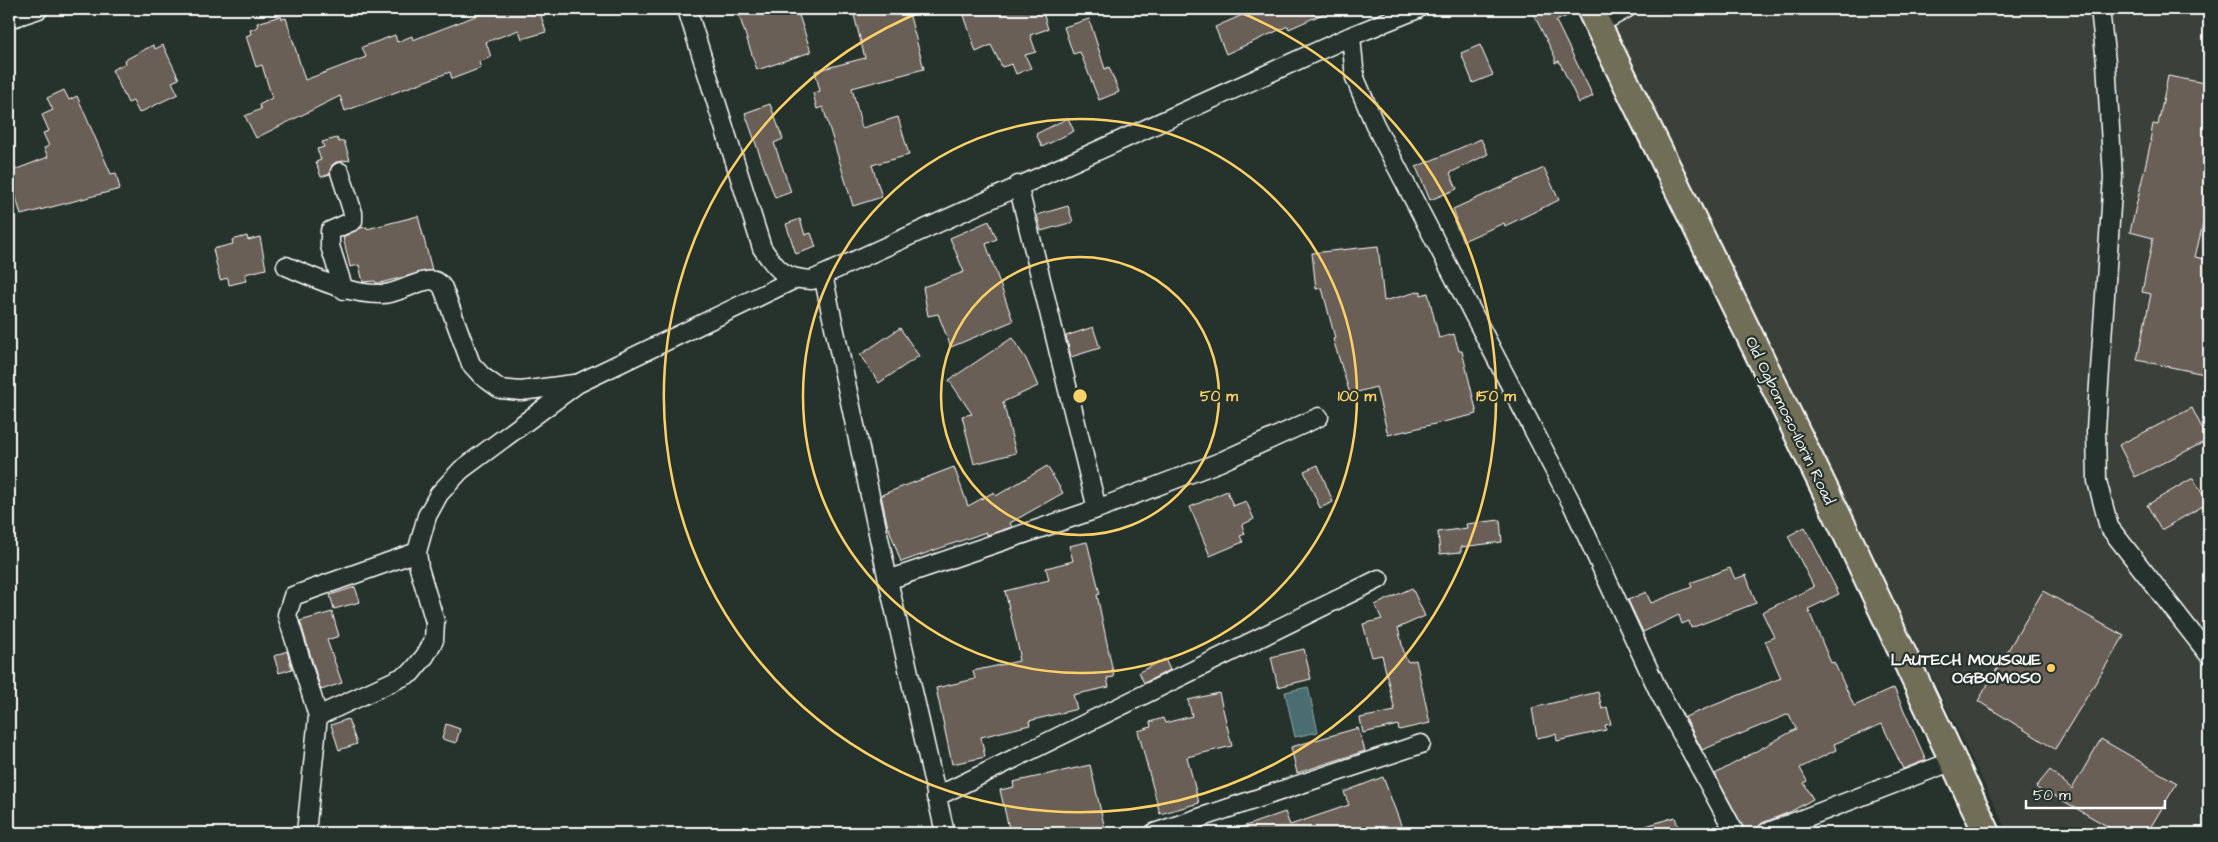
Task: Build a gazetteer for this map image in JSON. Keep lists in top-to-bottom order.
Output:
{
  "streets": {
    "highway": ["Old Ogbomoso-Ilorin Road"]
  },
  "places": ["LAUTECH MOUSQUE OGBOMOSO"],
  "scale_bar": "50 m",
  "rings": ["50 m", "100 m", "150 m"]
}
